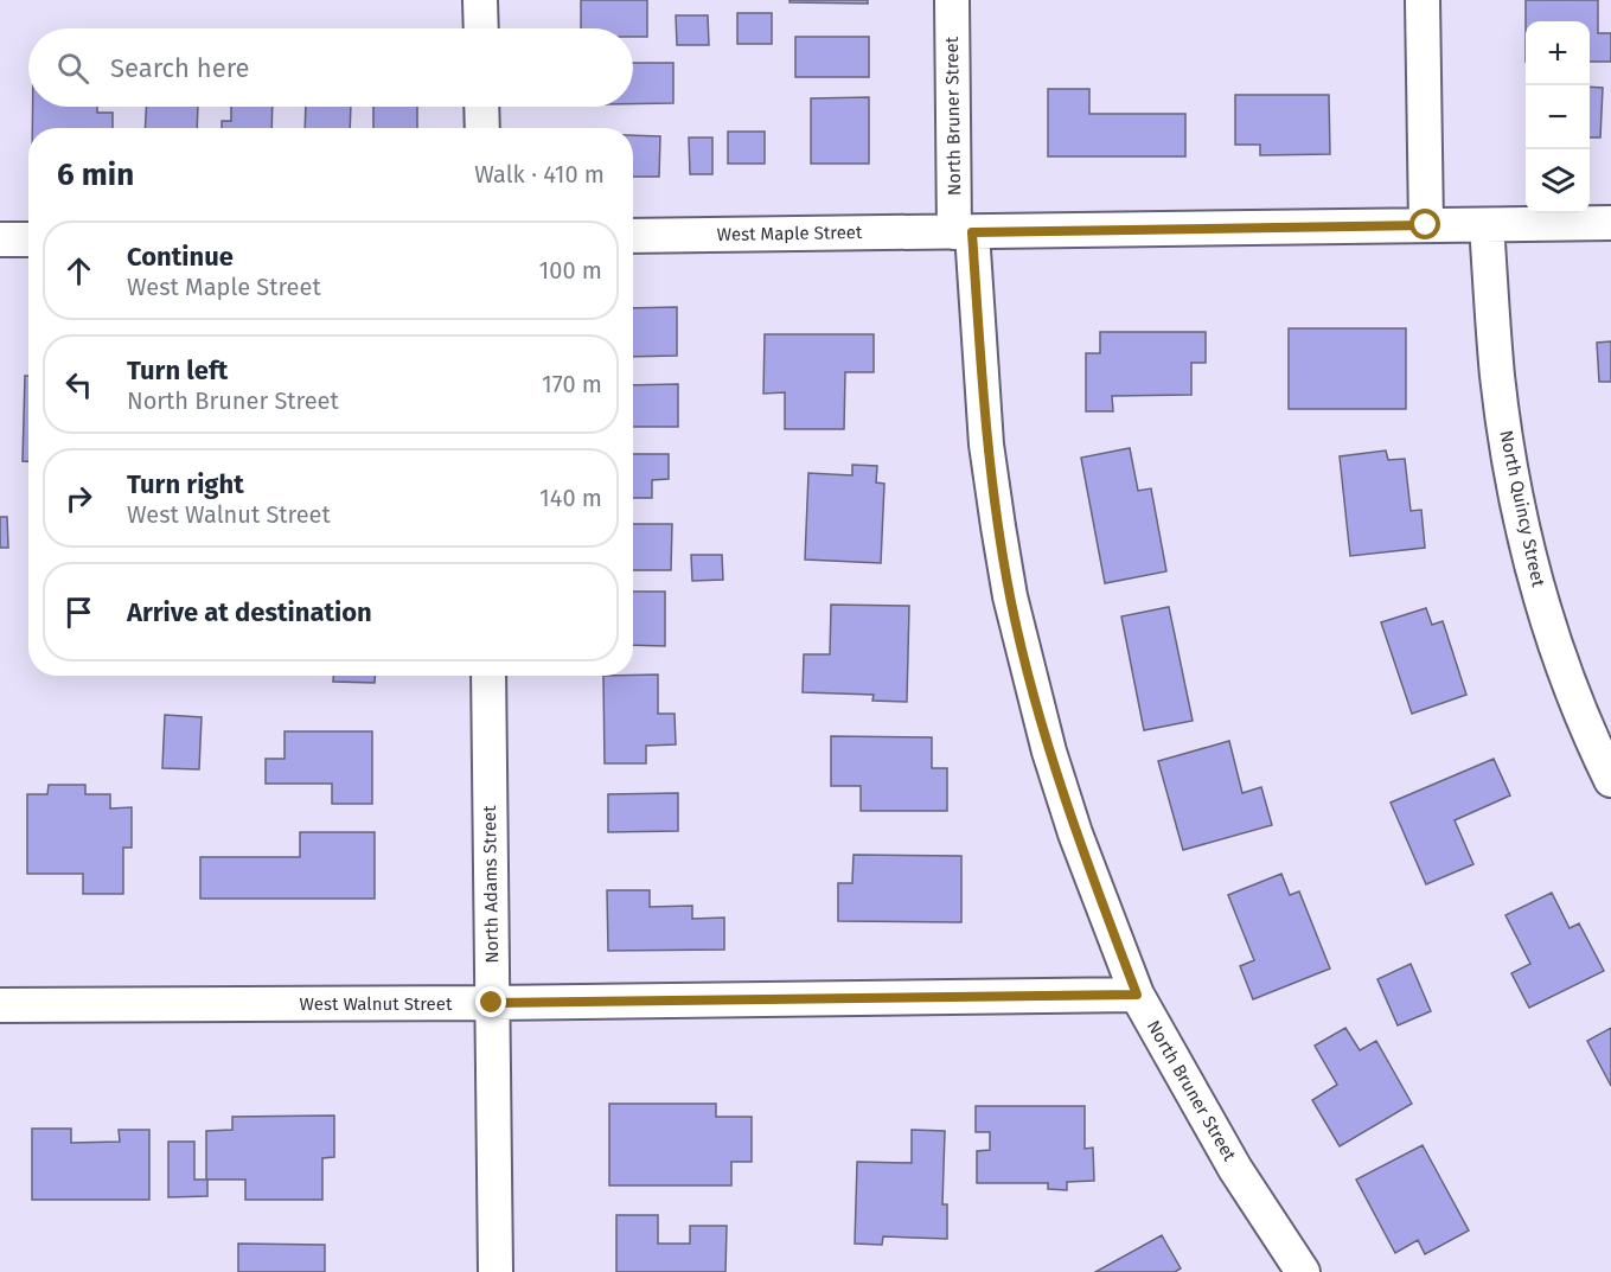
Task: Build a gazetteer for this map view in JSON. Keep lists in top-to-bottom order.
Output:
{
  "streets": {
    "street": [
      "North Bruner Street",
      "West Maple Street",
      "North Quincy Street",
      "North Adams Street",
      "West Walnut Street"
    ]
  },
  "crossings": [
    ["North Bruner Street", "West Maple Street"],
    ["North Bruner Street", "West Walnut Street"],
    ["West Maple Street", "North Quincy Street"],
    ["North Adams Street", "West Walnut Street"]
  ],
  "page": {
    "map_buttons": ["+", "−"],
    "search": "Search here",
    "heading": ["6 min", "Walk · 410 m"],
    "list": [
      ["Continue", "West Maple Street", "100 m"],
      ["Turn left", "North Bruner Street", "170 m"],
      ["Turn right", "West Walnut Street", "140 m"],
      "Arrive at destination"
    ]
  }
}
